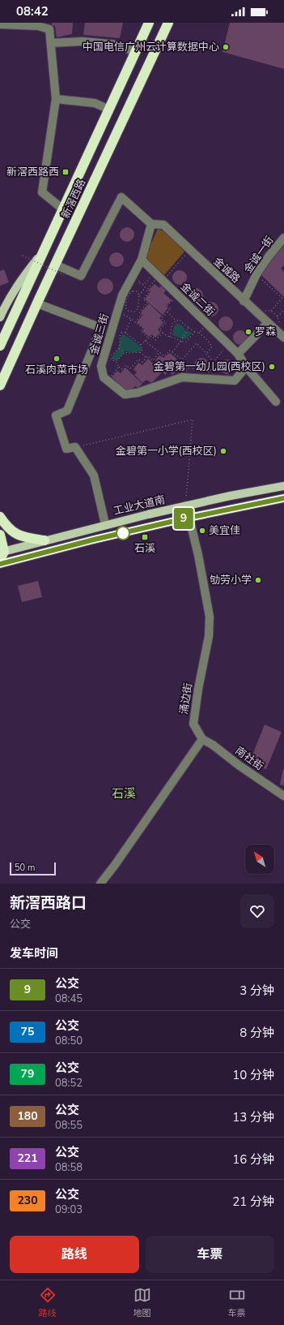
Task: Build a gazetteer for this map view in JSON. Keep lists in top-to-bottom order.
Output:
{
  "streets": {
    "highway": ["新滘西路"],
    "main road": ["工业大道南"],
    "street": [
      "金诚一街",
      "金诚路",
      "金诚二街",
      "金诚三街",
      "涌边街",
      "南社街"
    ]
  },
  "crossings": [
    ["金诚一街", "金诚路"],
    ["金诚路", "金诚三街"],
    ["金诚二街", "金诚三街"],
    ["工业大道南", "涌边街"],
    ["涌边街", "南社街"]
  ],
  "districts": ["石溪"],
  "places": {
    "other": [
      "中国电信广州云计算数据中心",
      "罗森",
      "石溪肉菜市场",
      "金碧第一幼儿园(西校区)",
      "金碧第一小学(西校区)",
      "美宜佳",
      "劬劳小学"
    ],
    "transit": ["新滘西路西", "石溪"]
  },
  "lines": ["bus line 9"],
  "scale_bar": "50 m",
  "north": "top left",
  "page": {
    "status": "08:42",
    "on_map": "9",
    "scale": "50 m",
    "heading": [
      ["新滘西路口", "公交"],
      "发车时间"
    ],
    "list": [
      {
        "mark": "9",
        "name": "公交",
        "note": "08:45",
        "value": "3 分钟"
      },
      {
        "mark": "75",
        "name": "公交",
        "note": "08:50",
        "value": "8 分钟"
      },
      {
        "mark": "79",
        "name": "公交",
        "note": "08:52",
        "value": "10 分钟"
      },
      {
        "mark": "180",
        "name": "公交",
        "note": "08:55",
        "value": "13 分钟"
      },
      {
        "mark": "221",
        "name": "公交",
        "note": "08:58",
        "value": "16 分钟"
      },
      {
        "mark": "230",
        "name": "公交",
        "note": "09:03",
        "value": "21 分钟"
      }
    ],
    "buttons": ["路线", "车票"],
    "tabs": ["路线", "地图", "车票"]
  }
}
